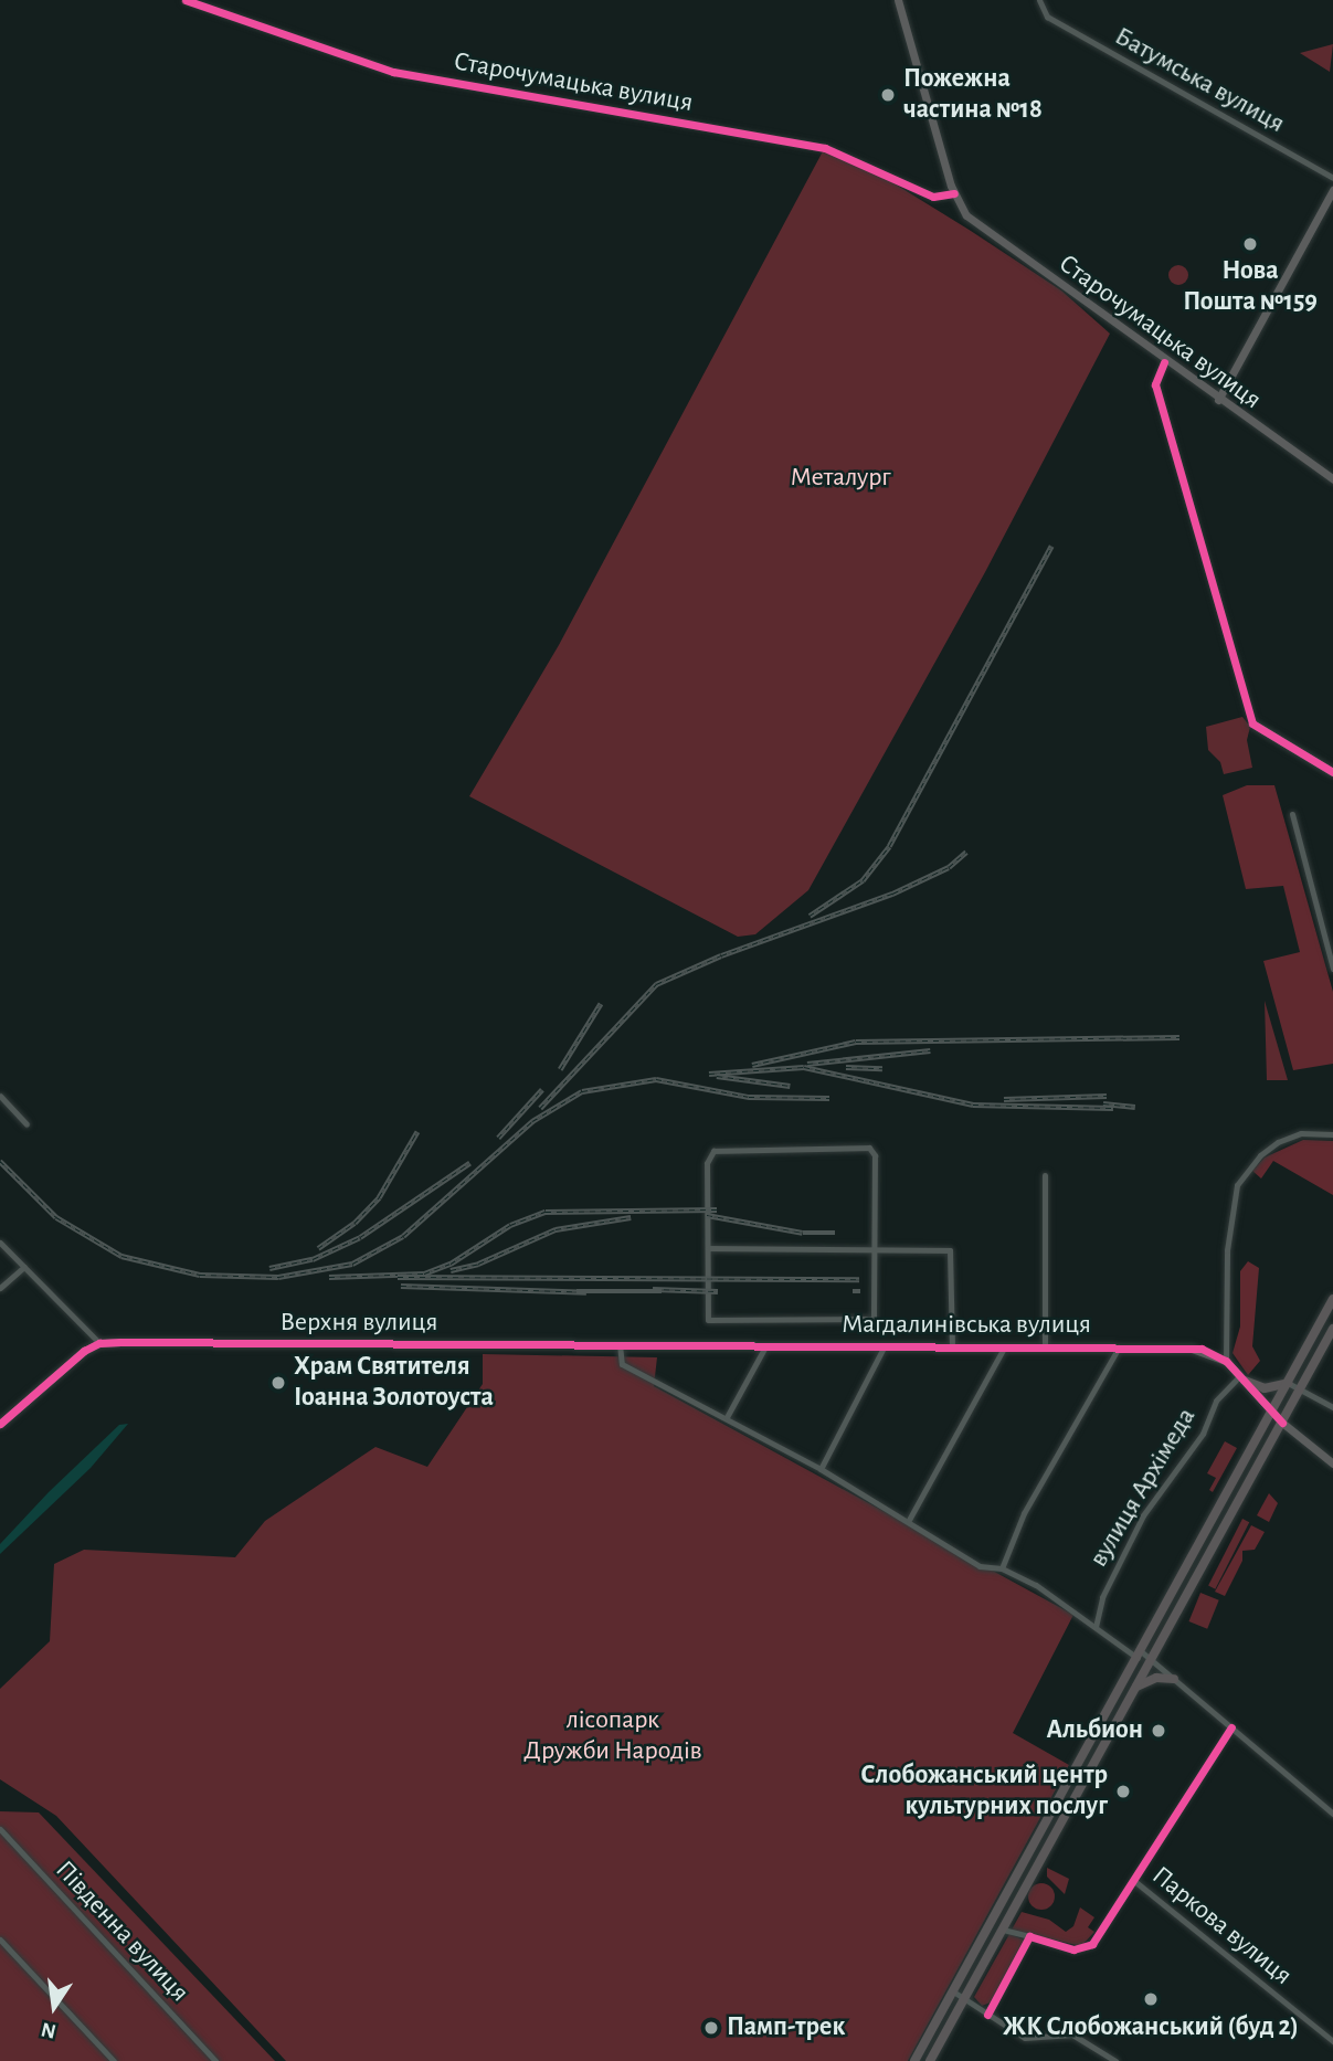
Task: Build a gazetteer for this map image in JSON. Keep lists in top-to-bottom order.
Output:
{
  "streets": {
    "street": [
      "Батумська вулиця",
      "Старочумацька вулиця",
      "Верхня вулиця",
      "Магдалинівська вулиця",
      "вулиця Архімеда",
      "Паркова вулиця",
      "Південна вулиця"
    ]
  },
  "crossings": [
    ["Верхня вулиця", "Магдалинівська вулиця"]
  ],
  "parks": ["Металург", "лісопарк Дружби Народів"],
  "places": [
    "Пожежна частина №18",
    "Нова Пошта №159",
    "Храм Святителя Іоанна Золотоуста",
    "Альбион",
    "Слобожанський центр культурних послуг",
    "ЖК Слобожанський (буд 2)",
    "Памп-трек"
  ],
  "north": "bottom"
}
